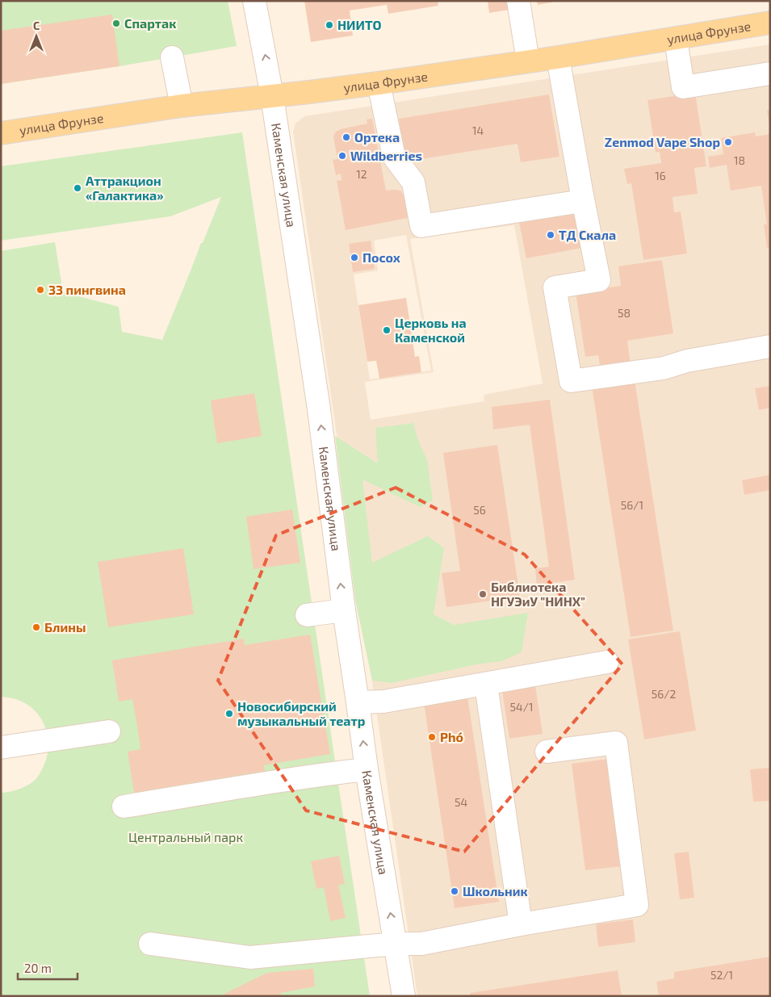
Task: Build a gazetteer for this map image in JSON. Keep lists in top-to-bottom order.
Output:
{
  "streets": {
    "main road": ["улица Фрунзе"],
    "street": ["Каменская улица"]
  },
  "crossings": [
    ["улица Фрунзе", "Каменская улица"]
  ],
  "parks": ["Центральный парк"],
  "places": [
    "Спартак",
    "НИИТО",
    "Ортека",
    "Zenmod Vape Shop",
    "Wildberries",
    "Аттракцион «Галактика»",
    "ТД Скала",
    "Посох",
    "33 пингвина",
    "Церковь на Каменской",
    "Библиотека НГУЭиУ \"НИНХ\"",
    "Блины",
    "Новосибирский музыкальный театр",
    "Phó",
    "Школьник"
  ],
  "house_numbers": [
    "14",
    "18",
    "12",
    "16",
    "58",
    "56/1",
    "56",
    "56/2",
    "54/1",
    "54",
    "52/1"
  ],
  "scale_bar": "20 m",
  "north": "top"
}
